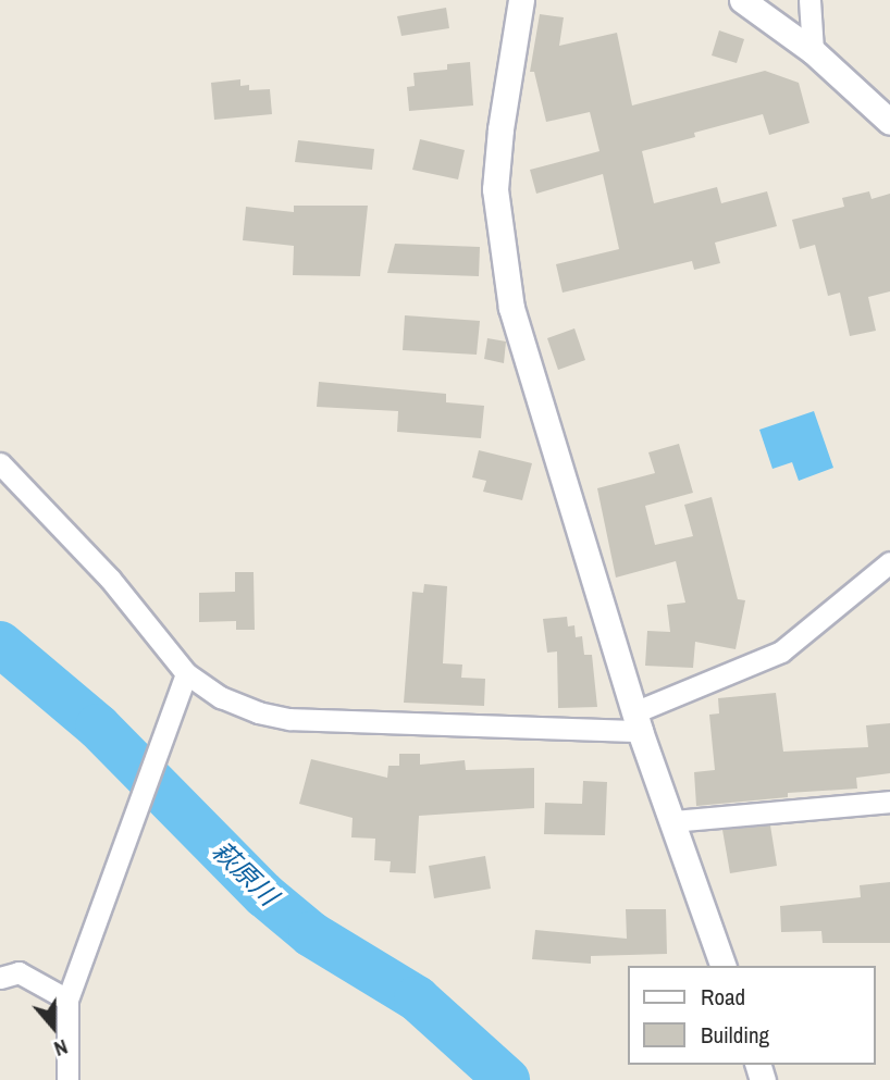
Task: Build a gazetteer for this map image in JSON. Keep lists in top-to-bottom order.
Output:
{
  "water": ["萩原川"],
  "legend": ["Road", "Building"],
  "north": "bottom"
}
